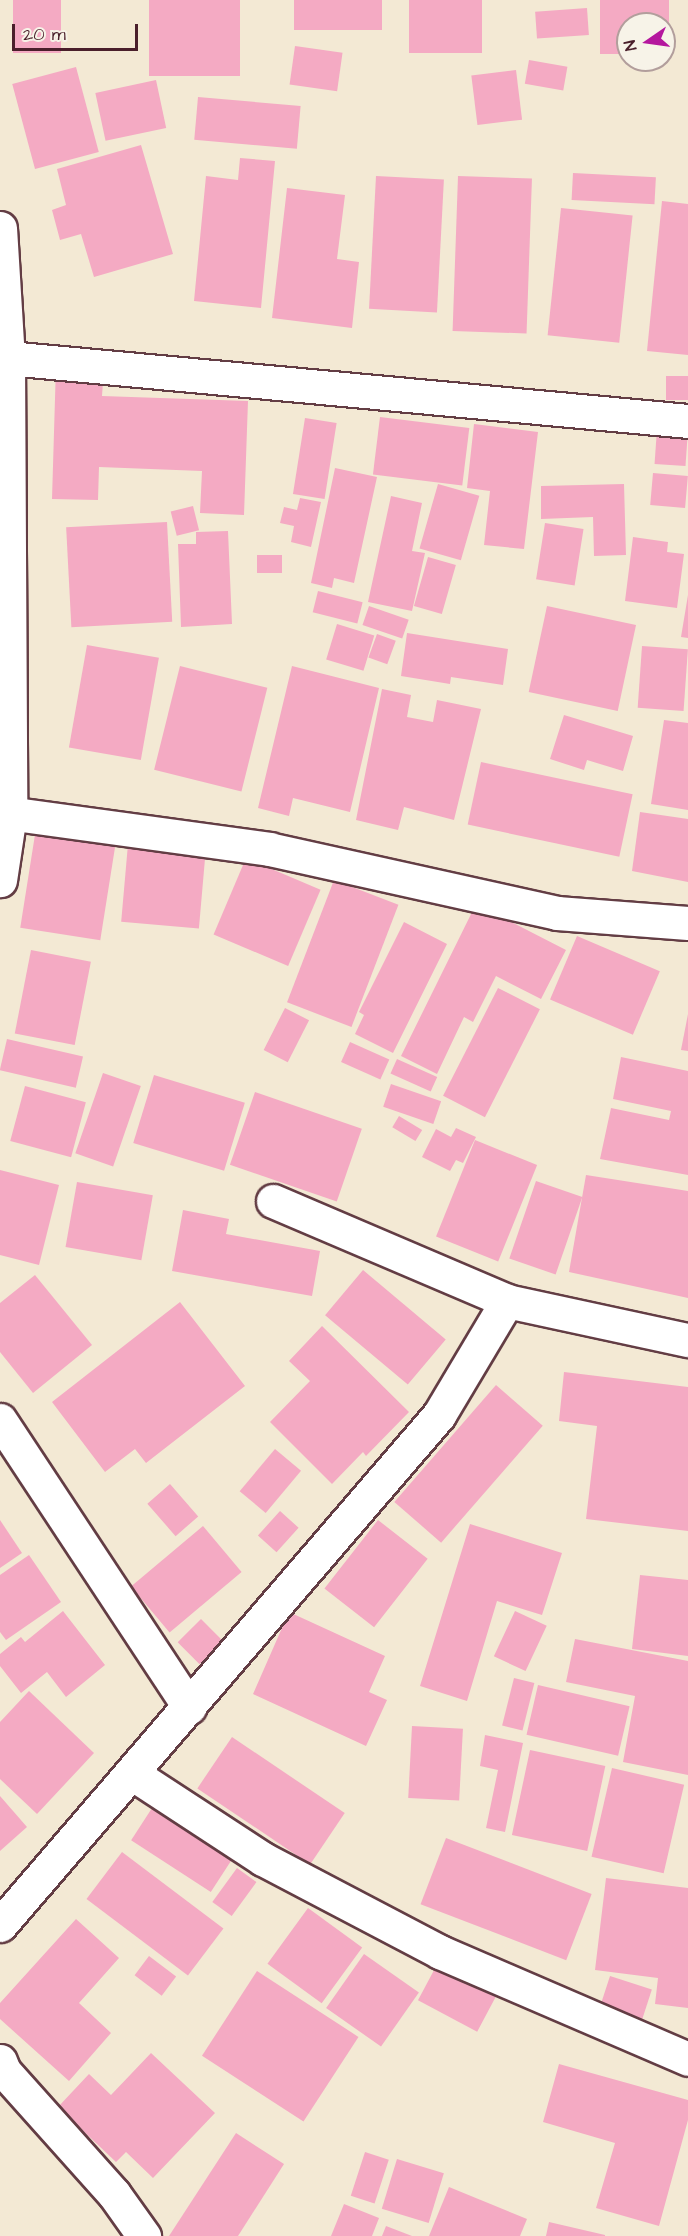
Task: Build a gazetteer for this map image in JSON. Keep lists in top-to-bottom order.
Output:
{
  "scale_bar": "20 m",
  "north": "left"
}
